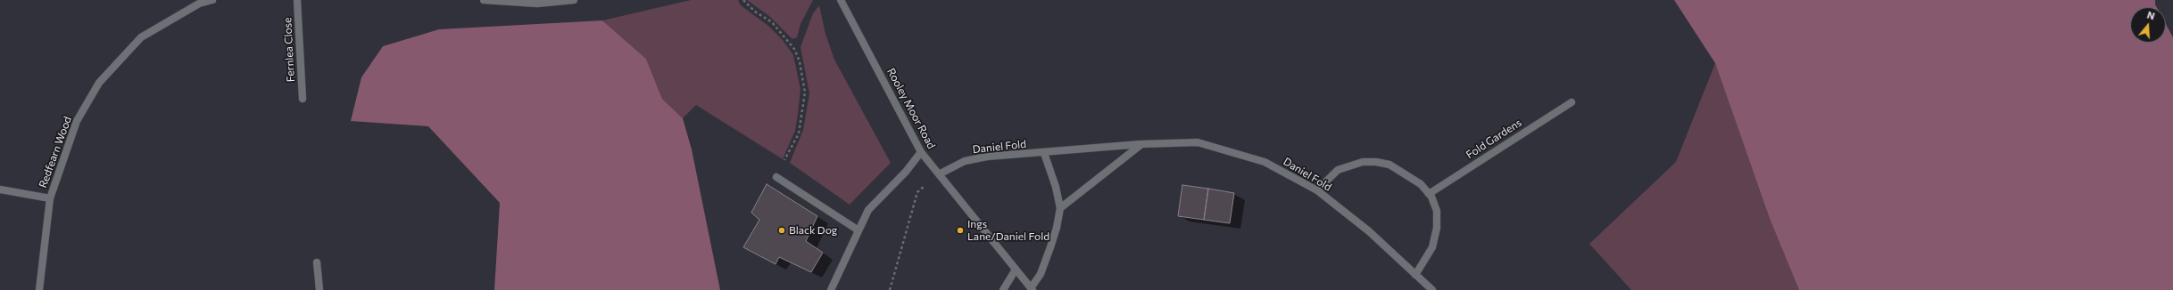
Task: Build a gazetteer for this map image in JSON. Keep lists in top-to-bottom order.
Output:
{
  "streets": {
    "street": [
      "Fernlea Close",
      "Rooley Moor Road",
      "Fold Gardens",
      "Daniel Fold",
      "Redfearn Wood"
    ]
  },
  "crossings": [
    ["Rooley Moor Road", "Daniel Fold"]
  ],
  "places": ["Black Dog", "Ings Lane/Daniel Fold"],
  "north": "top"
}
